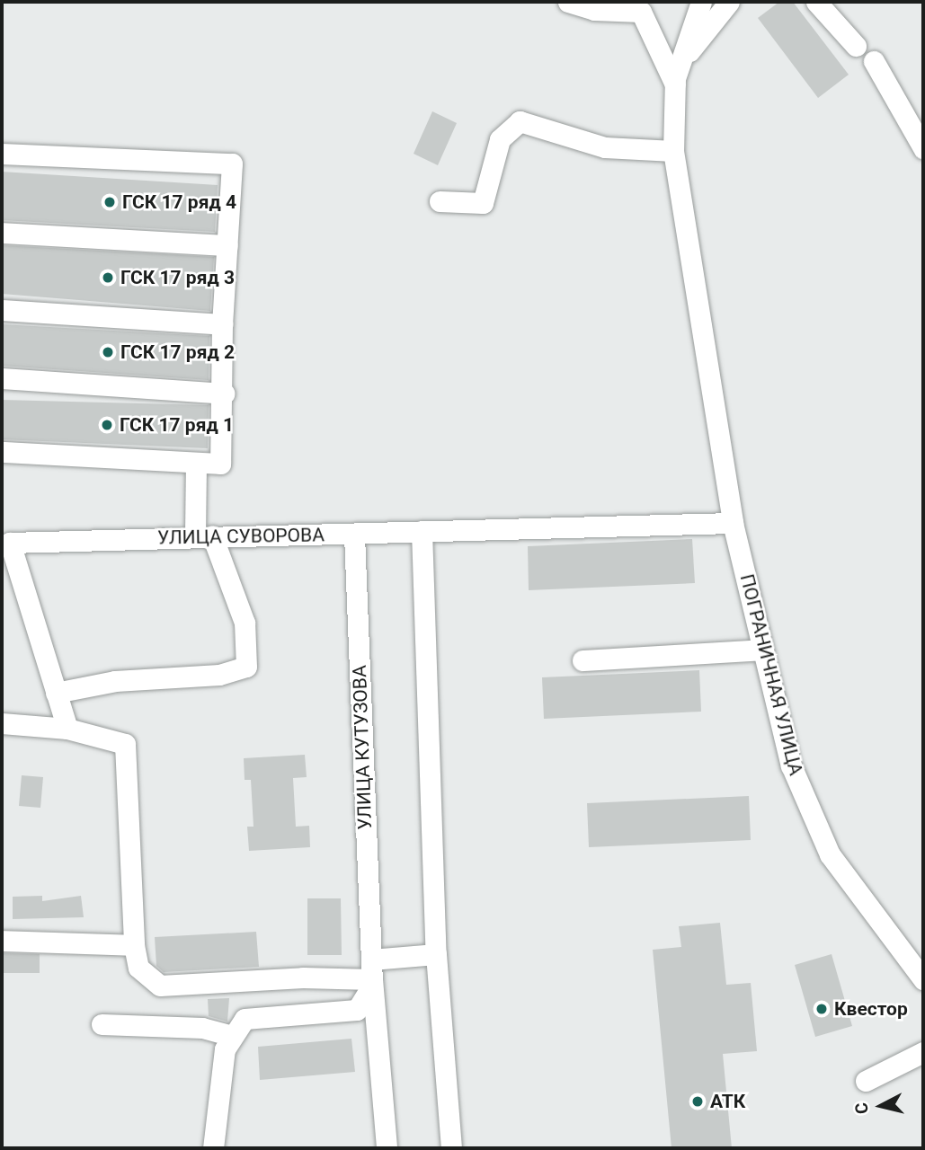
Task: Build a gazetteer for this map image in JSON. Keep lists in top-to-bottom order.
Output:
{
  "streets": {
    "street": ["УЛИЦА СУВОРОВА", "ПОГРАНИЧНАЯ УЛИЦА", "УЛИЦА КУТУЗОВА"]
  },
  "crossings": [
    ["УЛИЦА СУВОРОВА", "ПОГРАНИЧНАЯ УЛИЦА"],
    ["УЛИЦА СУВОРОВА", "УЛИЦА КУТУЗОВА"]
  ],
  "places": [
    "ГСК 17 ряд 4",
    "ГСК 17 ряд 3",
    "ГСК 17 ряд 2",
    "ГСК 17 ряд 1",
    "Квестор",
    "АТК"
  ],
  "north": "left"
}
